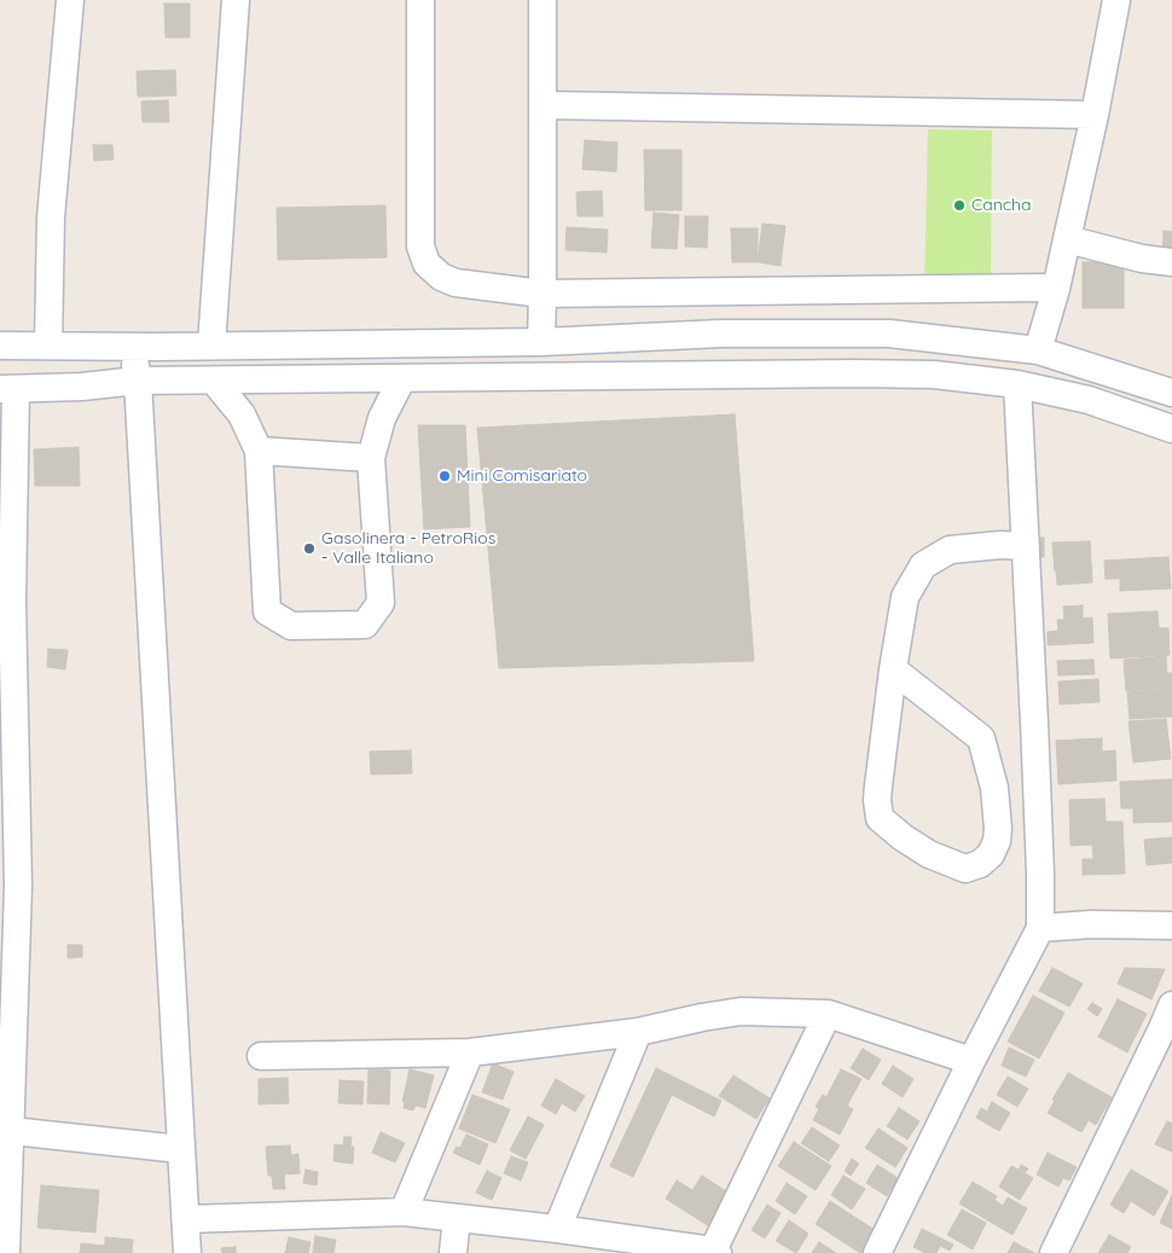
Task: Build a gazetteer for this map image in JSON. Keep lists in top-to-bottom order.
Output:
{
  "places": ["Cancha", "Mini Comisariato", "Gasolinera - PetroRios - Valle Italiano"]
}
